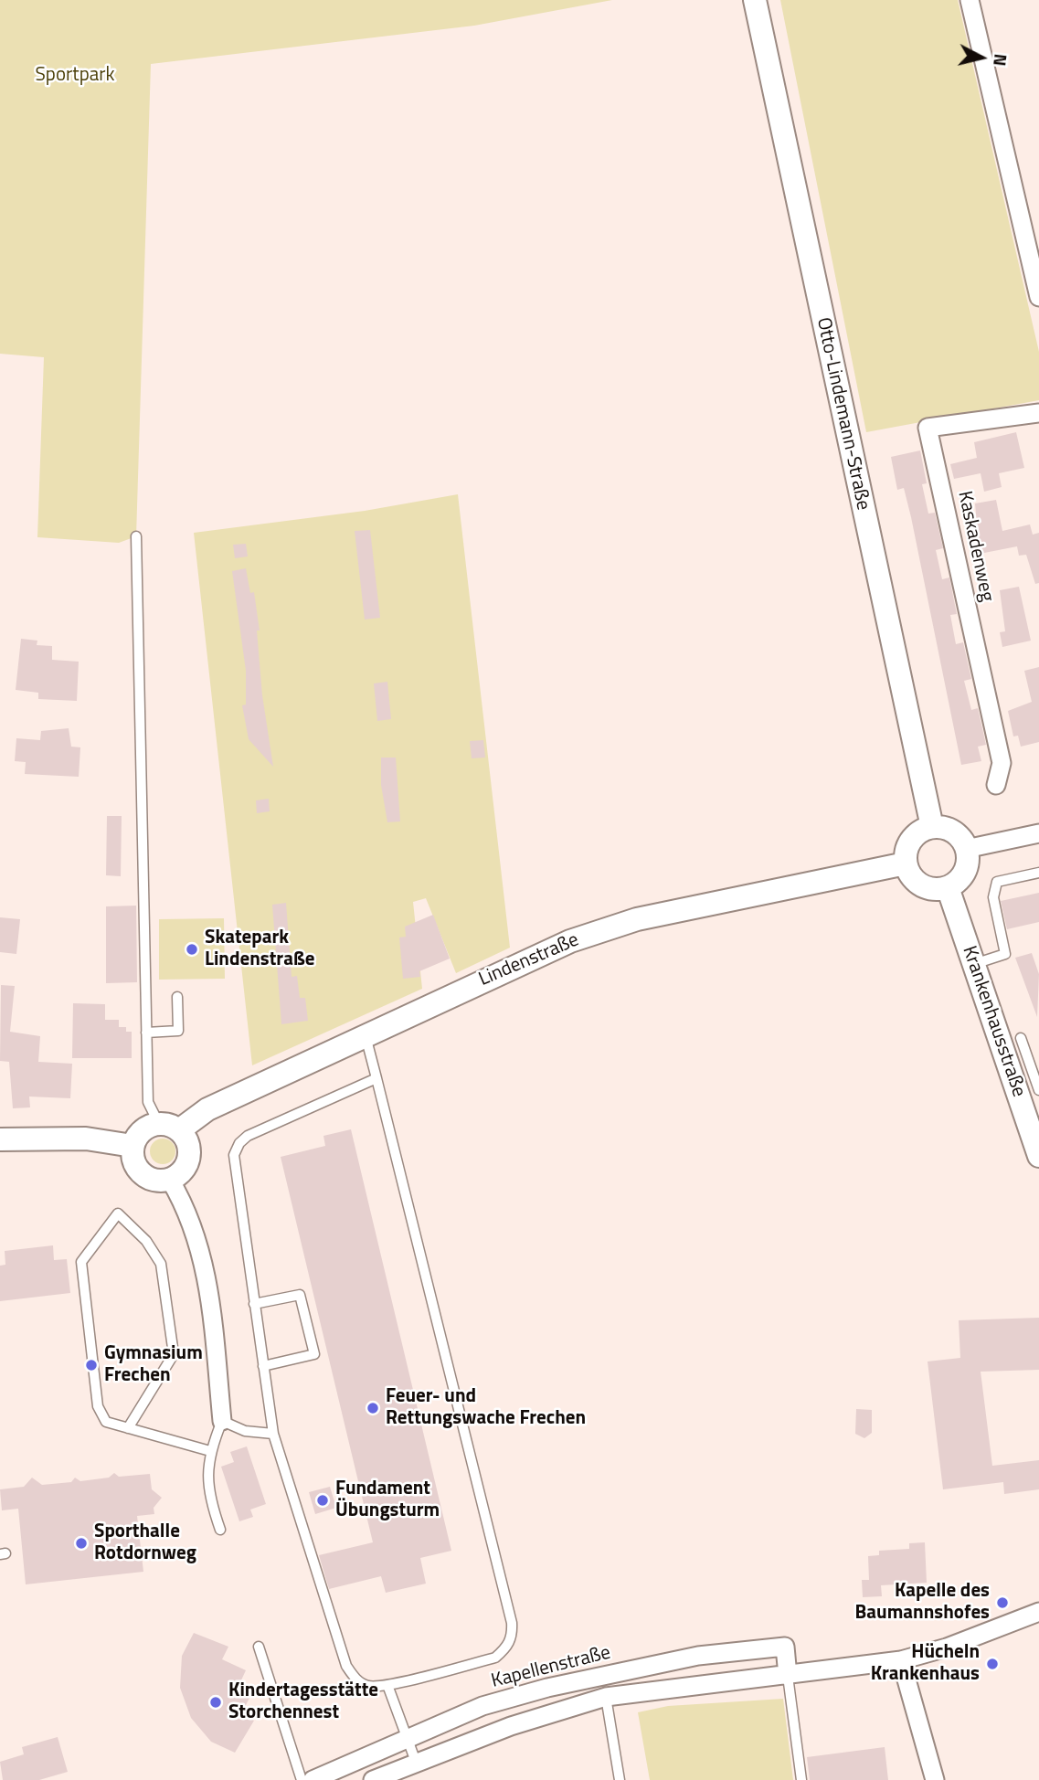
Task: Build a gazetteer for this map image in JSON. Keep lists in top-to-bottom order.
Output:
{
  "streets": {
    "street": [
      "Otto-Lindemann-Straße",
      "Kaskadenweg",
      "Lindenstraße",
      "Krankenhausstraße",
      "Kapellenstraße"
    ]
  },
  "crossings": [
    ["Otto-Lindemann-Straße", "Lindenstraße"],
    ["Otto-Lindemann-Straße", "Krankenhausstraße"],
    ["Lindenstraße", "Krankenhausstraße"]
  ],
  "parks": ["Sportpark"],
  "places": [
    "Skatepark Lindenstraße",
    "Gymnasium Frechen",
    "Feuer- und Rettungswache Frechen",
    "Fundament Übungsturm",
    "Sporthalle Rotdornweg",
    "Kapelle des Baumannshofes",
    "Hücheln Krankenhaus",
    "Kindertagesstätte Storchennest"
  ],
  "north": "right"
}
